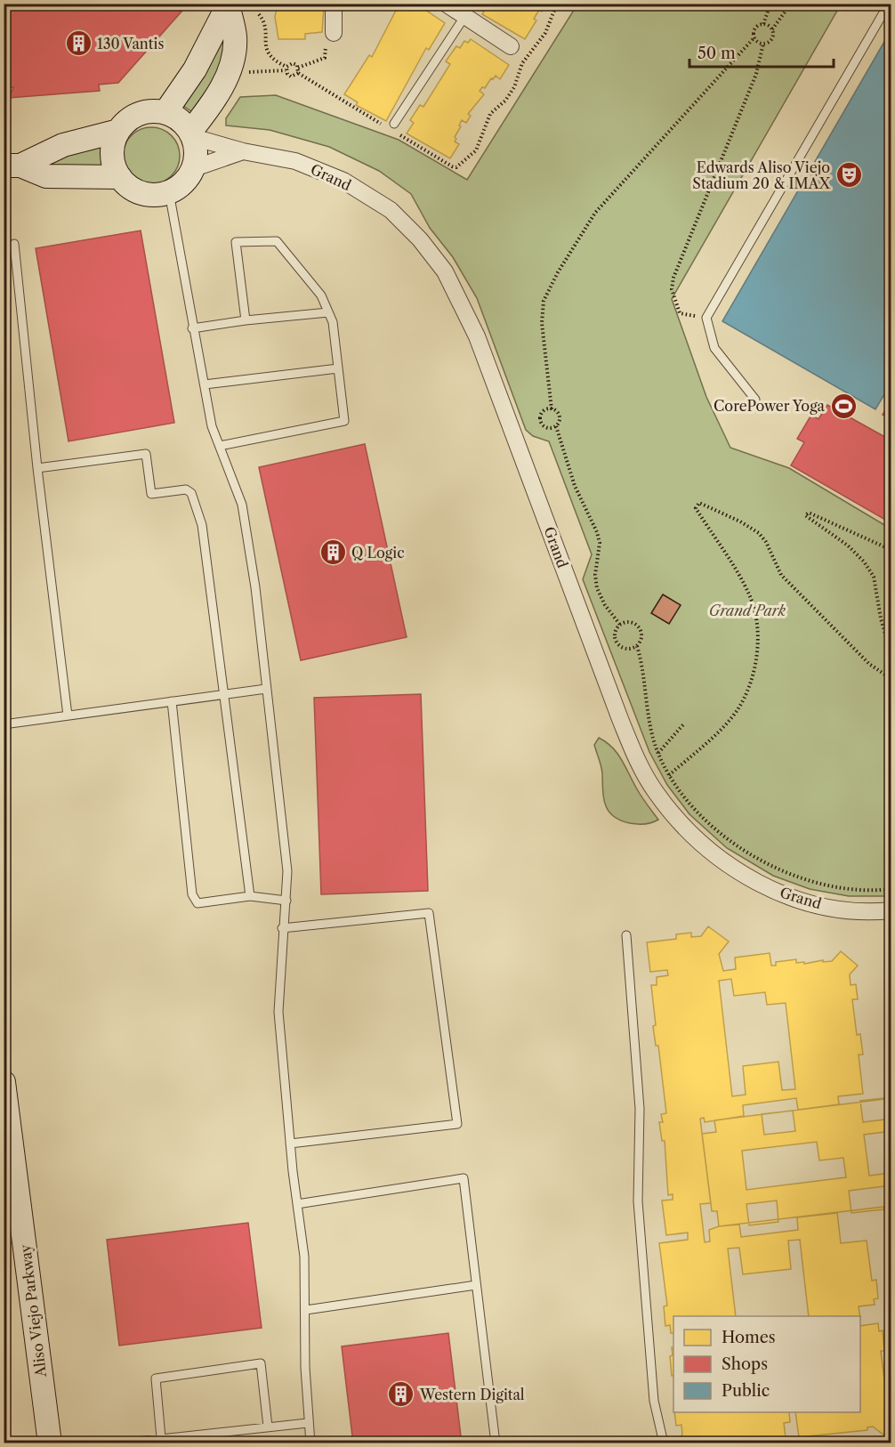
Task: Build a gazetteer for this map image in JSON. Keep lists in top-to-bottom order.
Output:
{
  "streets": {
    "street": ["Grand", "Aliso Viejo Parkway"]
  },
  "parks": ["Grand Park"],
  "places": {
    "building": ["130 Vantis", "Q Logic", "Western Digital"],
    "theatre": ["Edwards Aliso Viejo Stadium 20 & IMAX"],
    "sports": ["CorePower Yoga"]
  },
  "legend": ["Homes", "Shops", "Public"],
  "scale_bar": "50 m"
}
